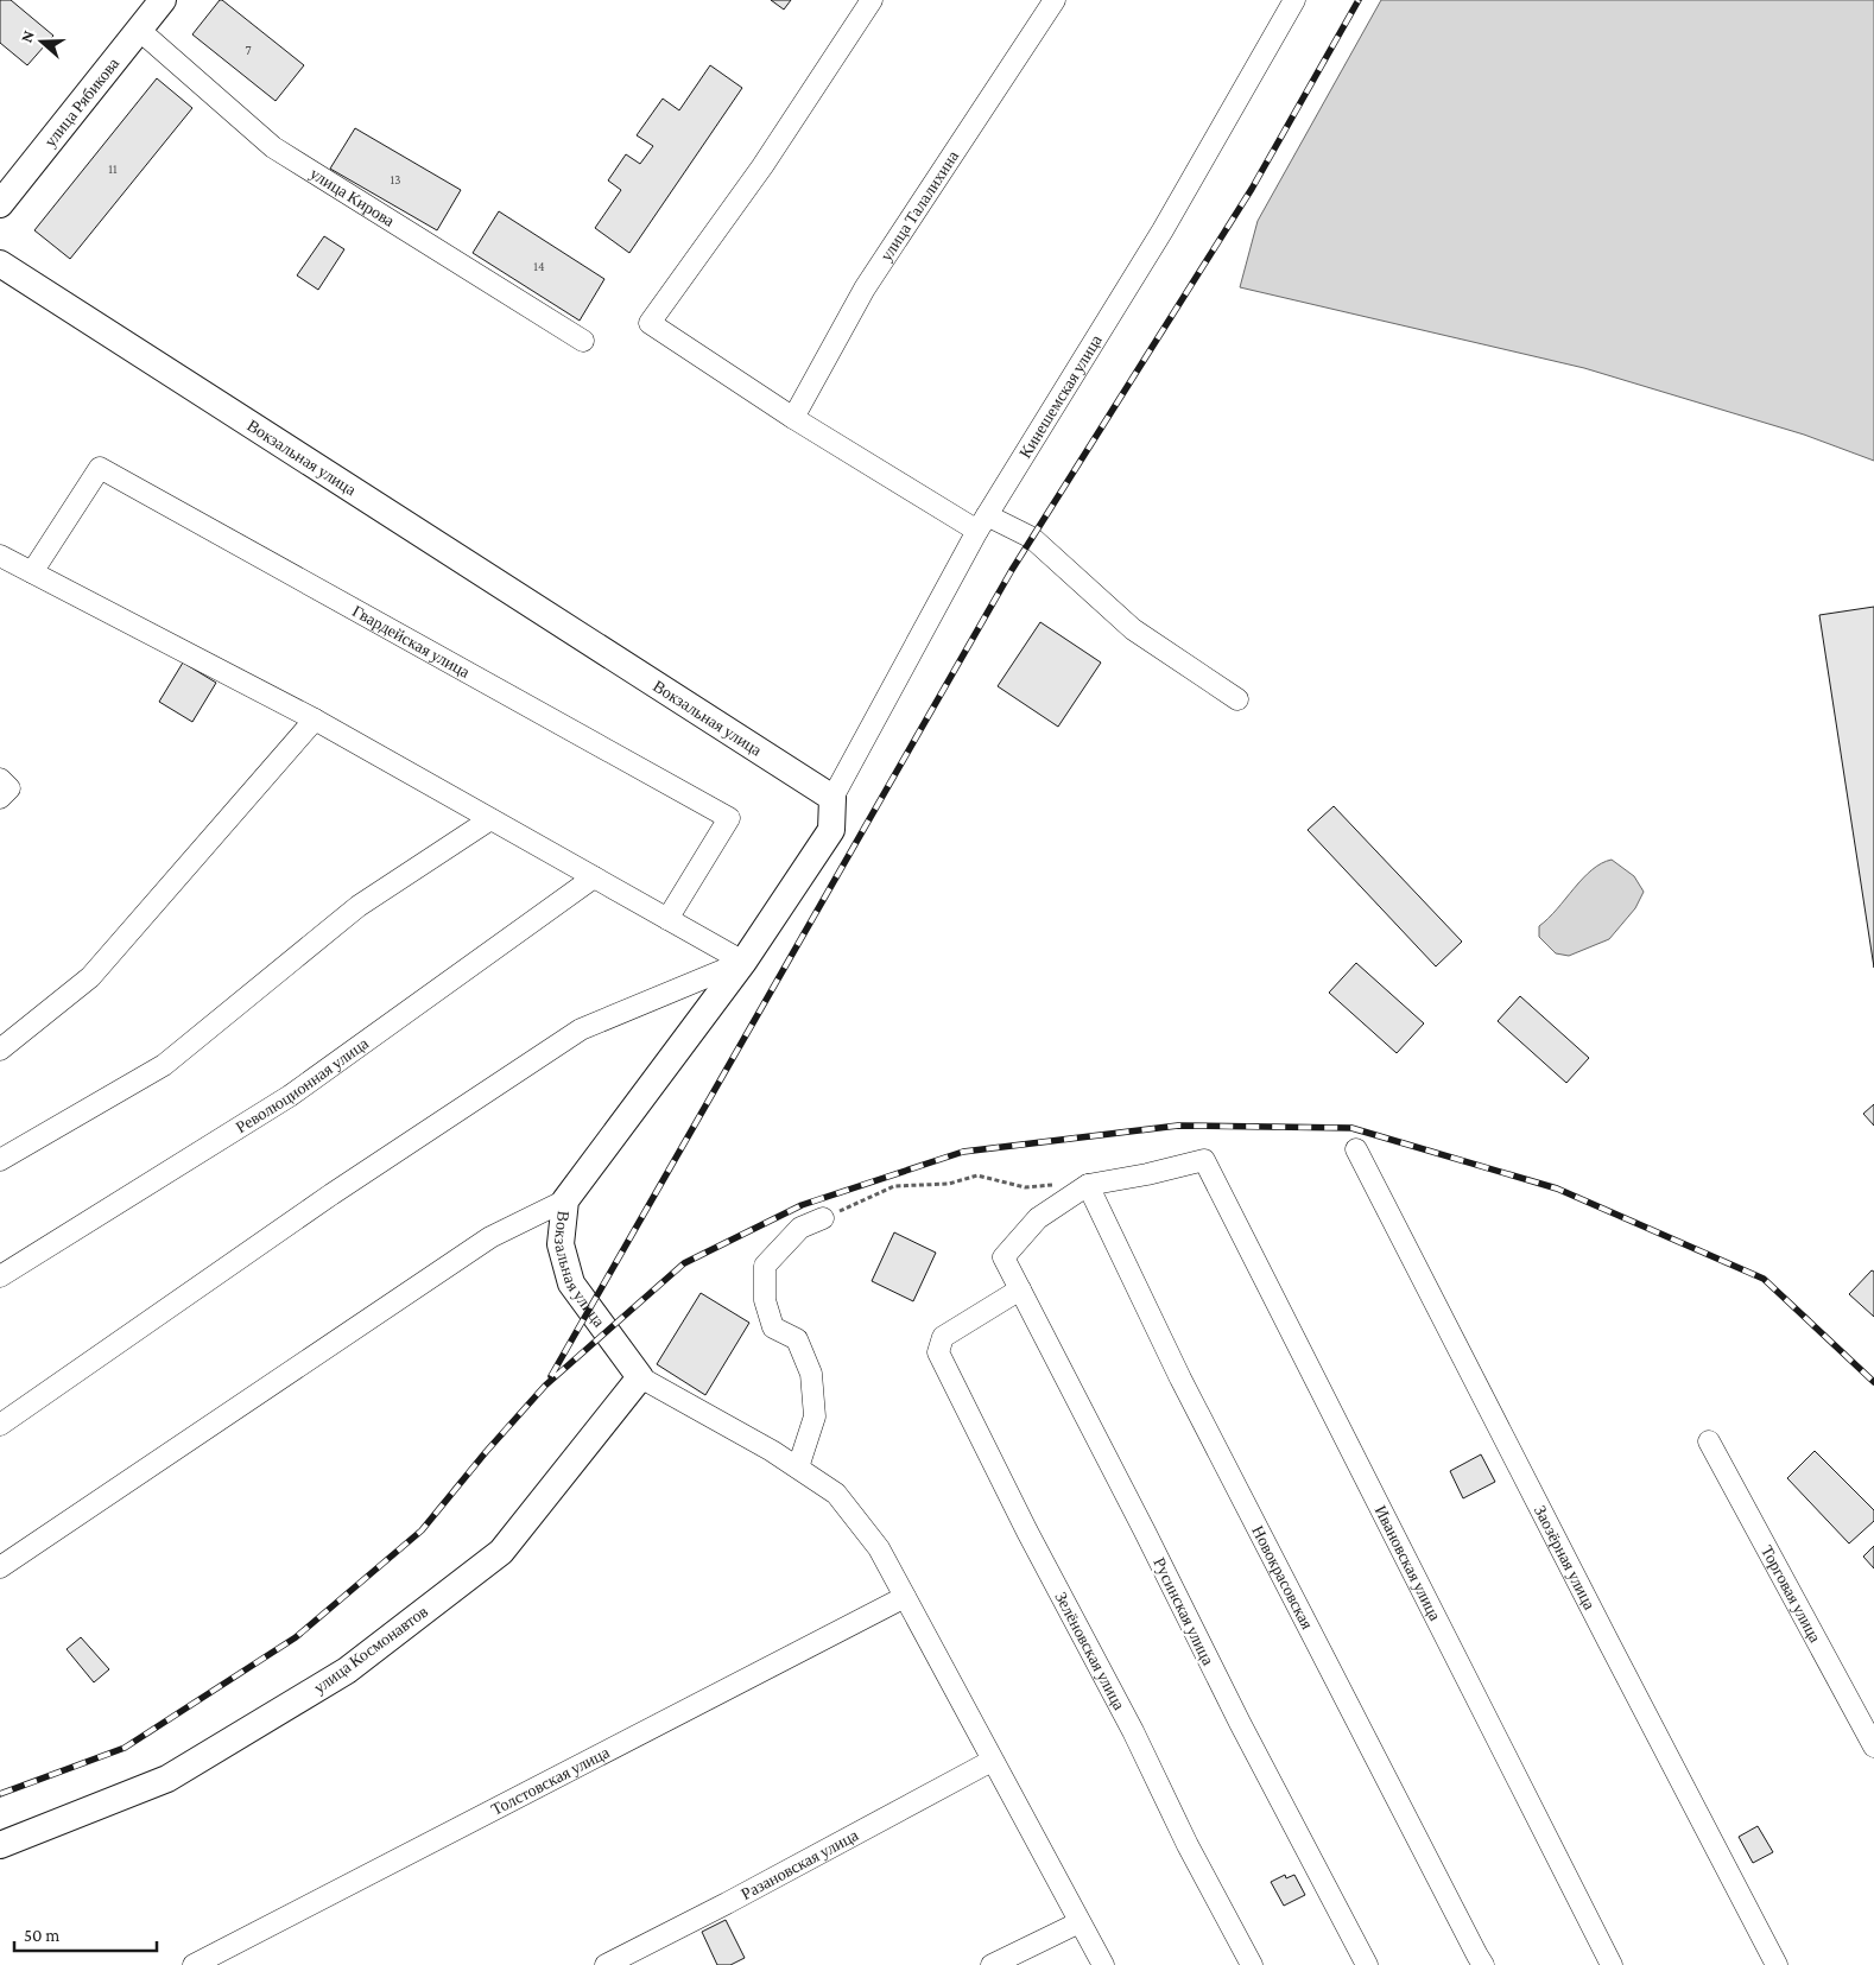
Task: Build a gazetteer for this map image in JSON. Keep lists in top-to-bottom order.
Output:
{
  "streets": {
    "main road": ["улица Рябикова", "Вокзальная улица", "улица Космонавтов"],
    "street": [
      "улица Кирова",
      "улица Талалихина",
      "Кинешемская улица",
      "Гвардейская улица",
      "Революционная улица",
      "Заозёрная улица",
      "Ивановская улица",
      "Новокрасовская",
      "Торговая улица",
      "Русинская улица",
      "Зелёновская улица",
      "Толстовская улица",
      "Разановская улица"
    ]
  },
  "crossings": [
    ["улица Рябикова", "улица Кирова"],
    ["Кинешемская улица", "Вокзальная улица"],
    ["Вокзальная улица", "улица Космонавтов"],
    ["Ивановская улица", "Новокрасовская"],
    ["Ивановская улица", "Русинская улица"],
    ["Новокрасовская", "Русинская улица"],
    ["Русинская улица", "Зелёновская улица"]
  ],
  "house_numbers": [
    "7",
    "11",
    "13",
    "14"
  ],
  "scale_bar": "50 m",
  "north": "left"
}
